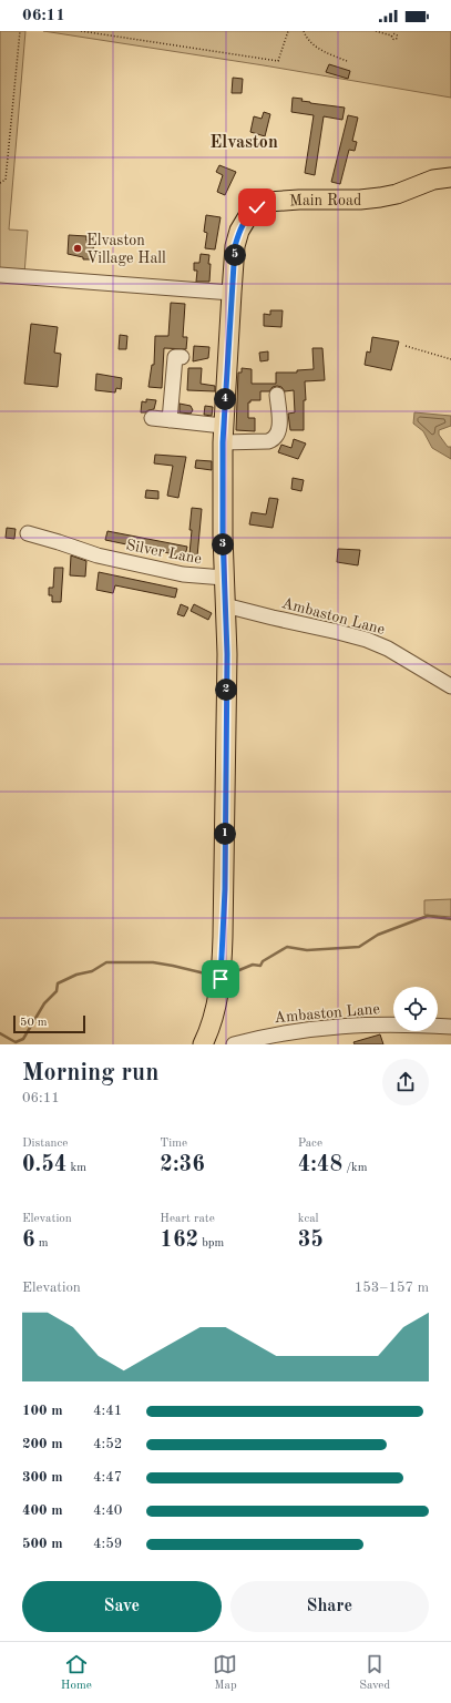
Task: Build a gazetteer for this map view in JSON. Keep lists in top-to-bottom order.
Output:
{
  "streets": {
    "main road": ["Main Road"],
    "street": ["Silver Lane", "Ambaston Lane"]
  },
  "crossings": [
    ["Main Road", "Silver Lane"],
    ["Main Road", "Ambaston Lane"]
  ],
  "districts": ["Elvaston"],
  "places": ["Elvaston Village Hall"],
  "scale_bar": "50 m",
  "page": {
    "status": "06:11",
    "pins": [
      "5",
      "4",
      "3",
      "2",
      "1"
    ],
    "scale": "50 m",
    "heading": ["Morning run", "06:11"],
    "stats": [
      ["Distance", "0.54 km"],
      ["Time", "2:36"],
      ["Pace", "4:48 /km"],
      ["Elevation", "6 m"],
      ["Heart rate", "162 bpm"],
      ["kcal", "35"]
    ],
    "chart": ["Elevation", "153–157 m"],
    "list": [
      {
        "name": "100 m",
        "note": "4:41"
      },
      {
        "name": "200 m",
        "note": "4:52"
      },
      {
        "name": "300 m",
        "note": "4:47"
      },
      {
        "name": "400 m",
        "note": "4:40"
      },
      {
        "name": "500 m",
        "note": "4:59"
      }
    ],
    "buttons": ["Save", "Share"],
    "tabs": ["Home", "Map", "Saved"]
  }
}
